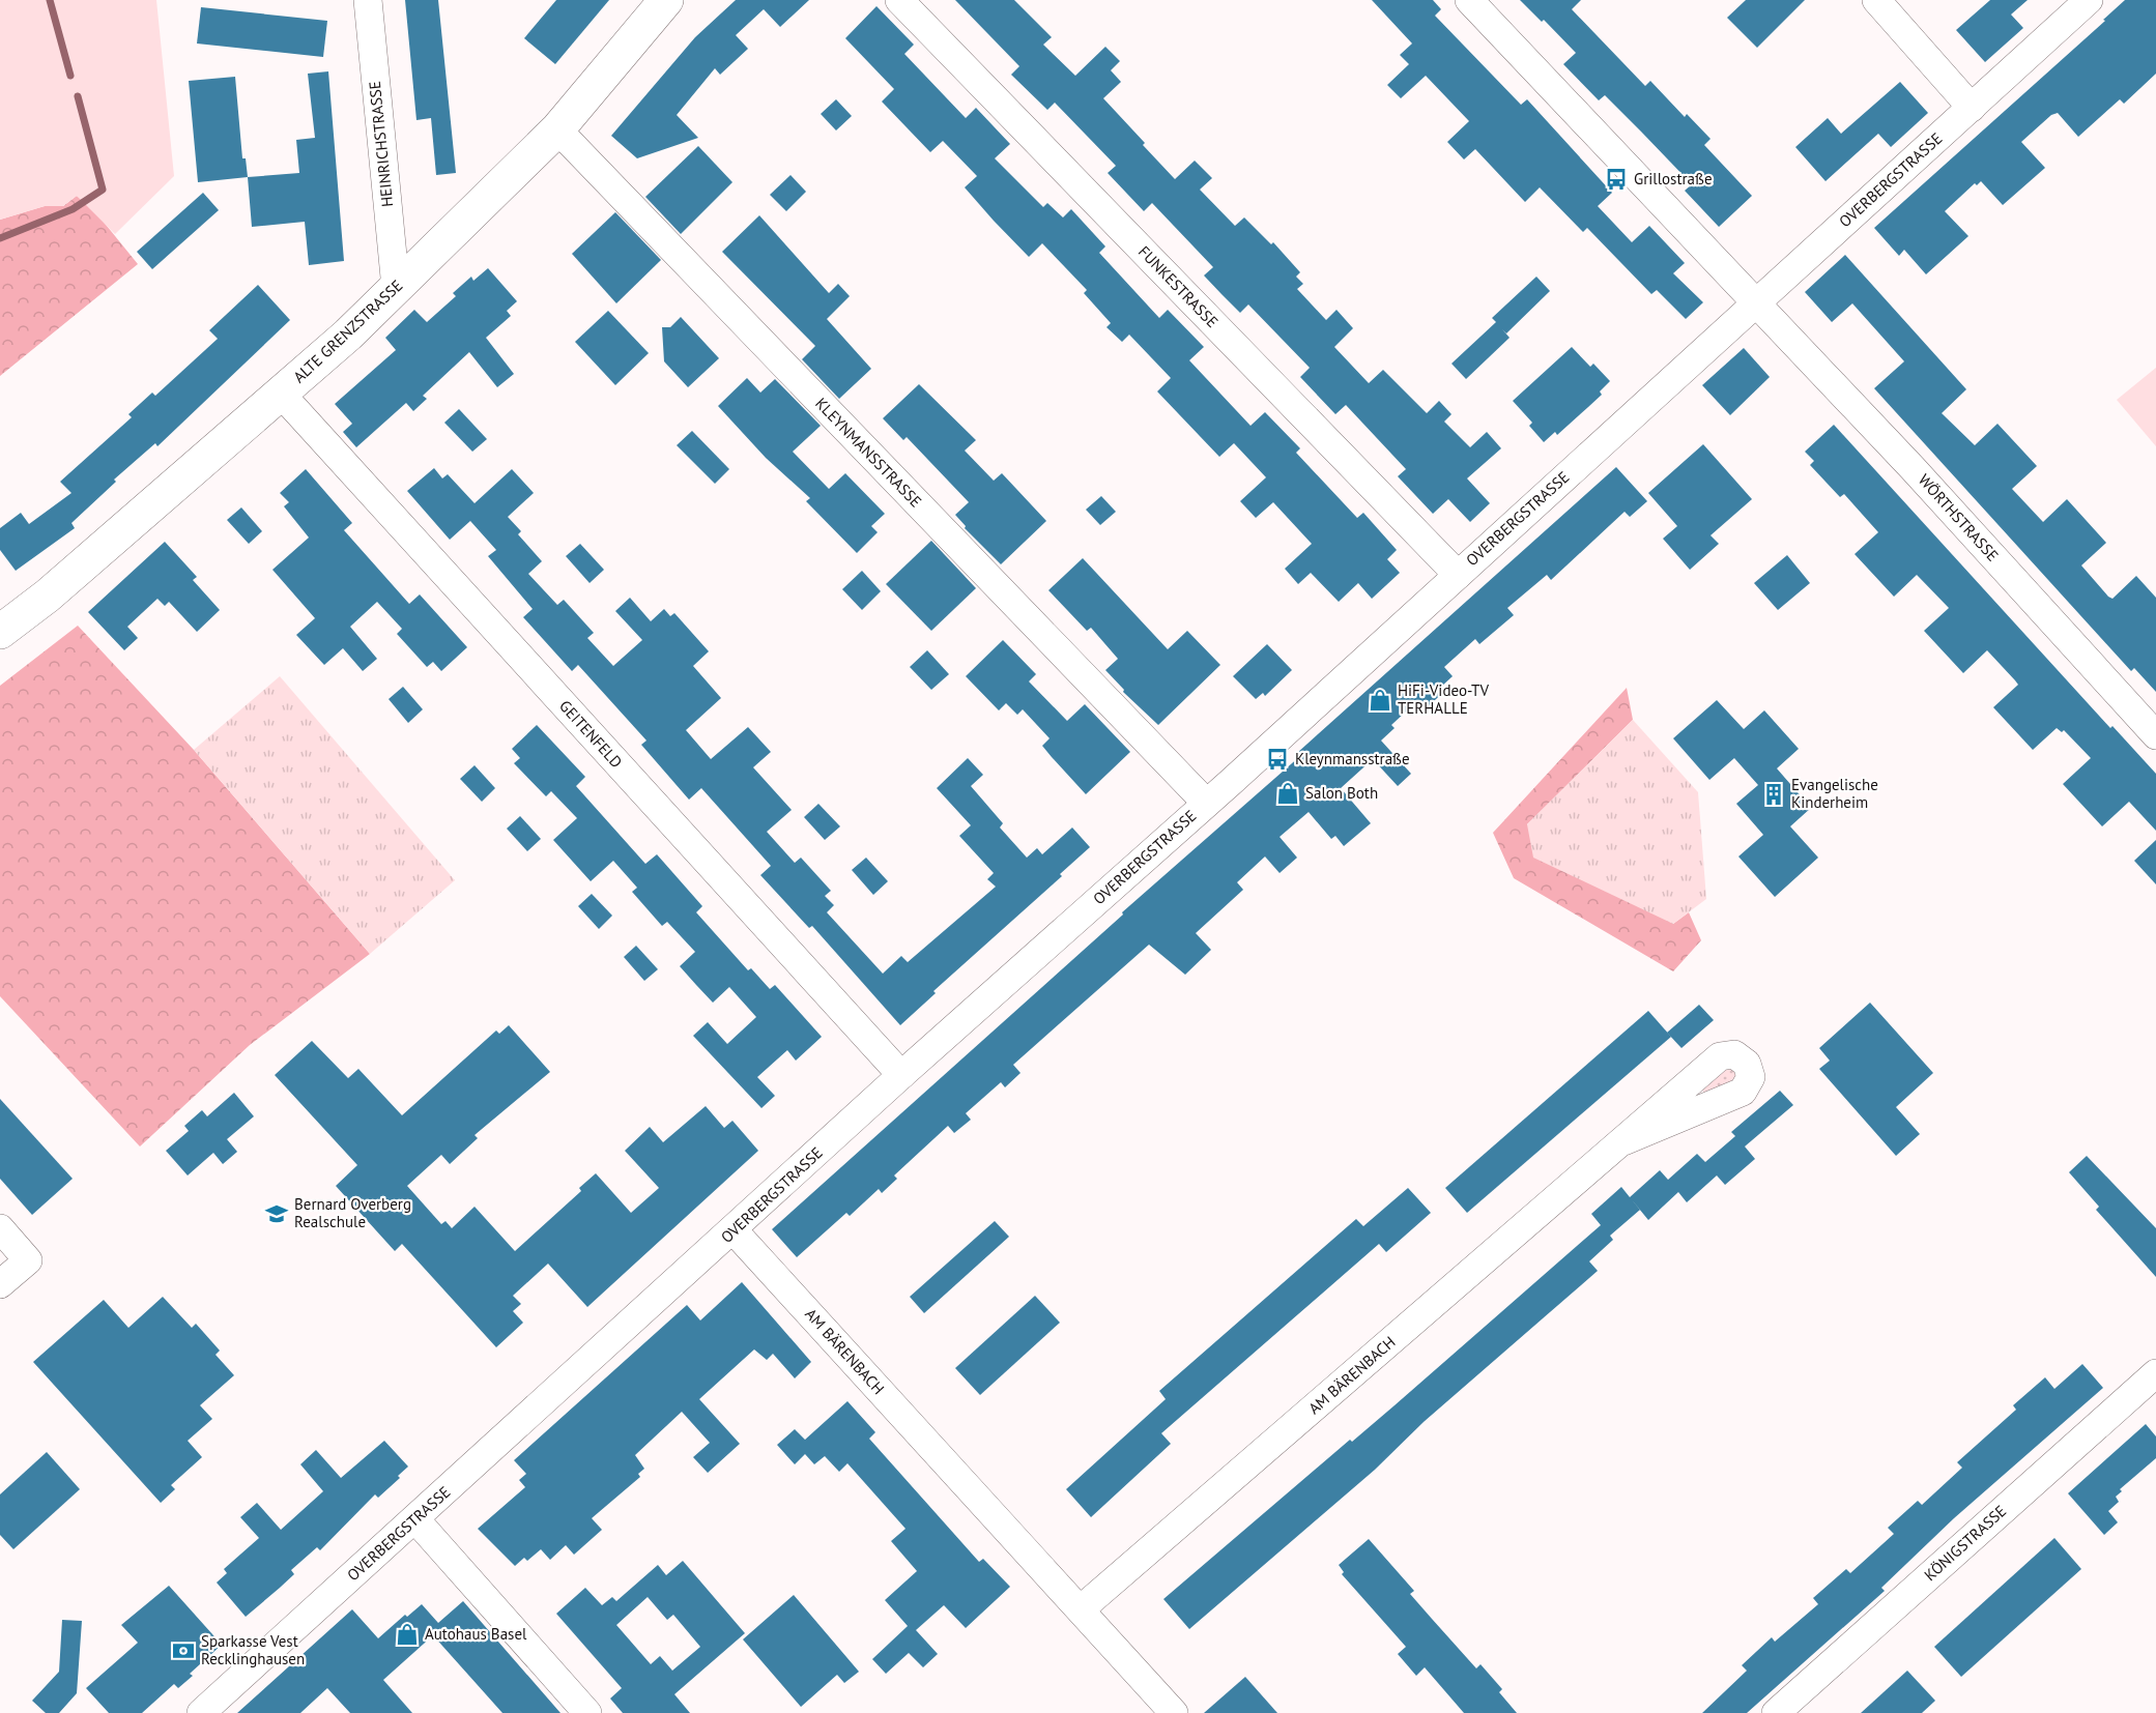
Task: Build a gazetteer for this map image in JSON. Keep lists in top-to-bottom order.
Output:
{
  "streets": {
    "street": [
      "HEINRICHSTRASSE",
      "OVERBERGSTRASSE",
      "FUNKESTRASSE",
      "ALTE GRENZSTRASSE",
      "KLEYNMANSSTRASSE",
      "WÖRTHSTRASSE",
      "GEITENFELD",
      "AM BÄRENBACH",
      "KÖNIGSTRASSE"
    ]
  },
  "crossings": [
    ["HEINRICHSTRASSE", "ALTE GRENZSTRASSE"],
    ["OVERBERGSTRASSE", "FUNKESTRASSE"],
    ["OVERBERGSTRASSE", "KLEYNMANSSTRASSE"],
    ["OVERBERGSTRASSE", "WÖRTHSTRASSE"],
    ["OVERBERGSTRASSE", "GEITENFELD"],
    ["OVERBERGSTRASSE", "AM BÄRENBACH"],
    ["ALTE GRENZSTRASSE", "KLEYNMANSSTRASSE"],
    ["ALTE GRENZSTRASSE", "GEITENFELD"]
  ],
  "places": {
    "bus stop": ["Grillostraße", "Kleynmansstraße"],
    "shop": ["HiFi-Video-TV TERHALLE", "Salon Both", "Autohaus Basel"],
    "building": ["Evangelische Kinderheim"],
    "school or university": ["Bernard Overberg Realschule"],
    "bank": ["Sparkasse Vest Recklinghausen"]
  }
}
